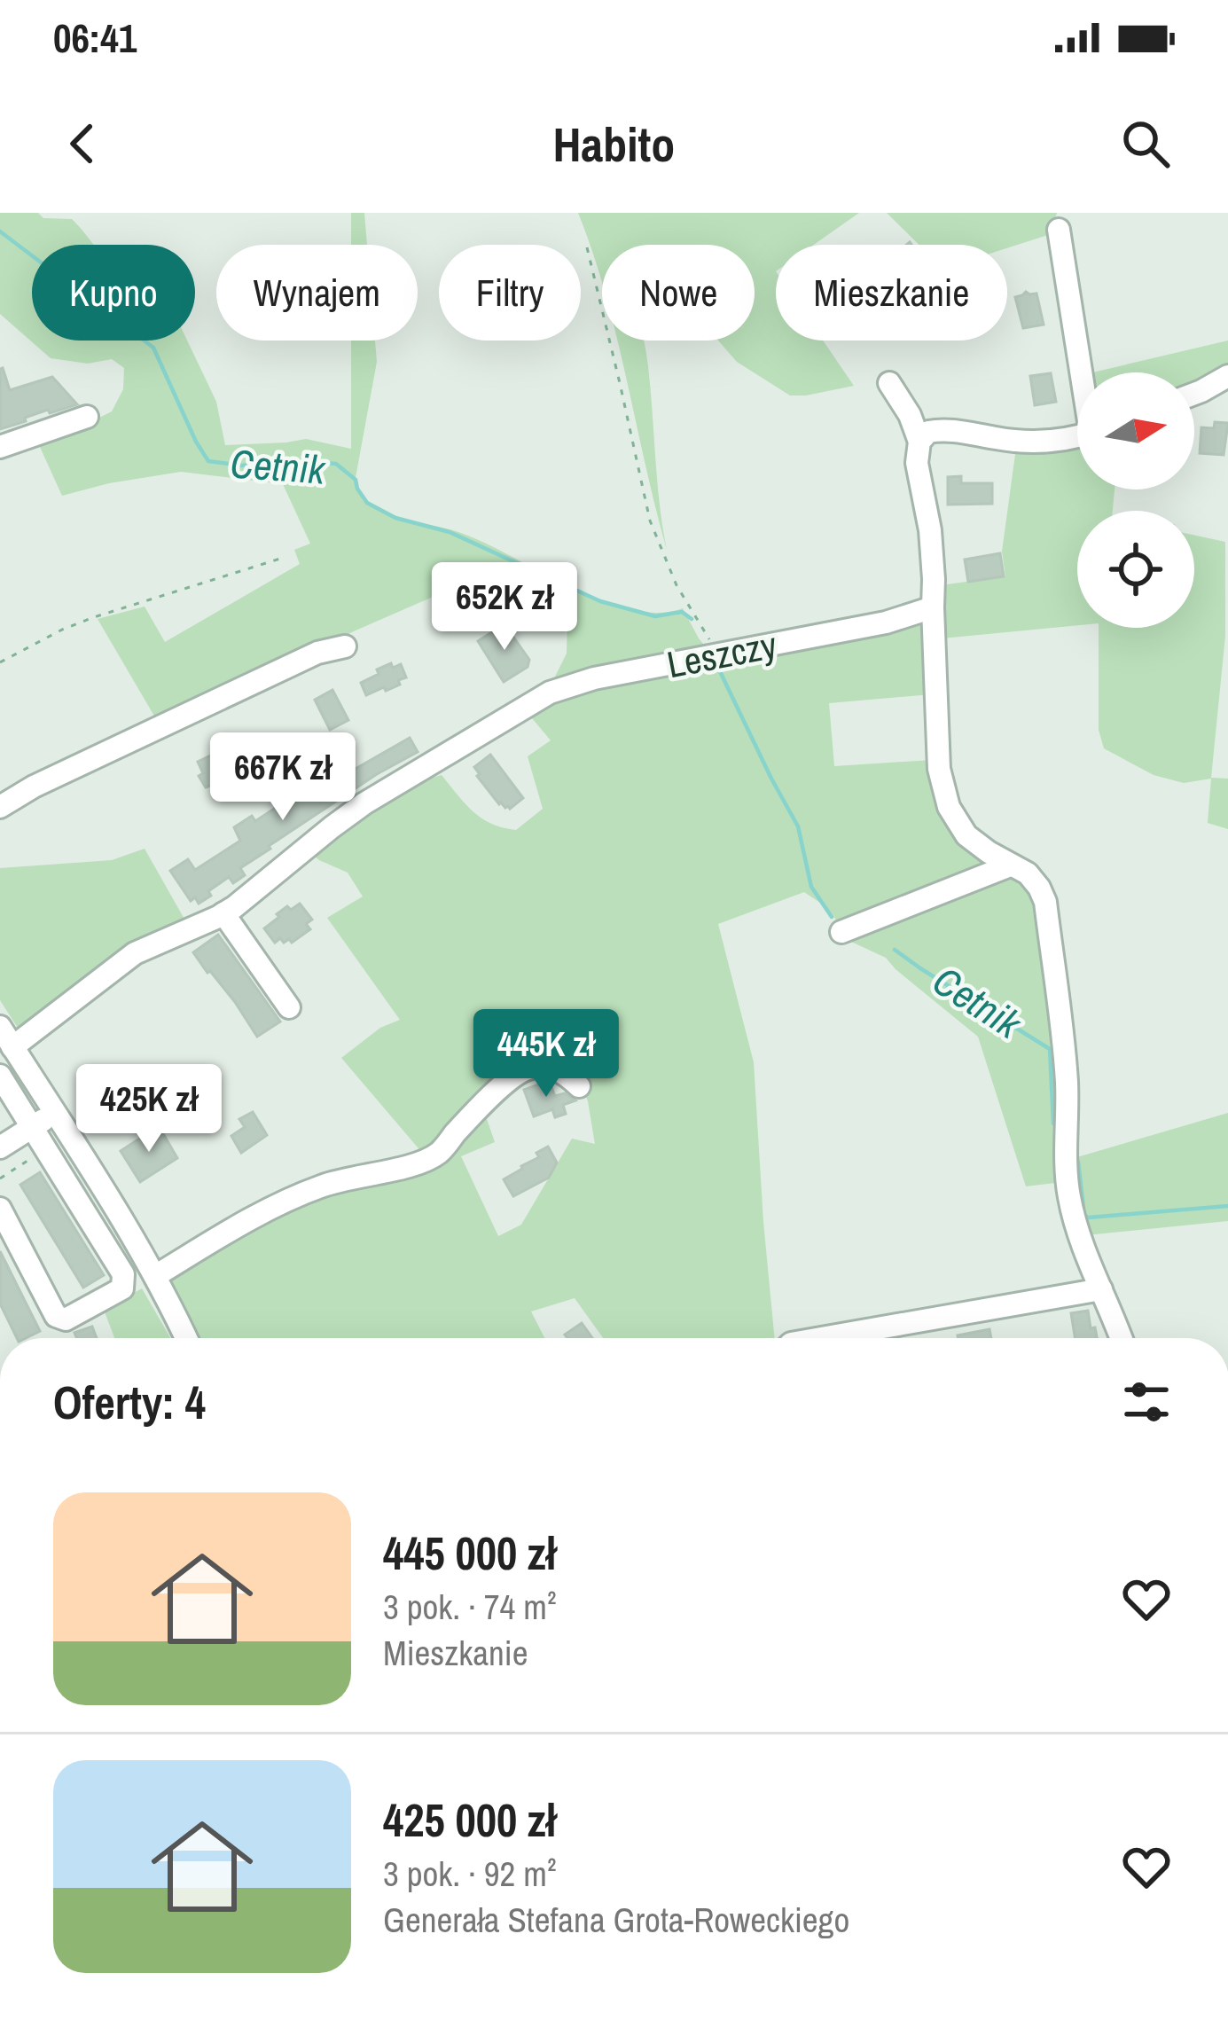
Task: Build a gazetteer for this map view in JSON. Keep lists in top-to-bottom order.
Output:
{
  "streets": {
    "street": ["Leszczy"]
  },
  "water": ["Cetnik"],
  "north": "right",
  "page": {
    "status": "06:41",
    "header": "Habito",
    "chip": [
      "Kupno",
      "Wynajem",
      "Filtry",
      "Nowe",
      "Mieszkanie"
    ],
    "price": [
      "652K zł",
      "667K zł",
      "445K zł",
      "425K zł"
    ],
    "heading": "Oferty: 4",
    "list": [
      {
        "name": "445 000 zł",
        "note": "3 pok. · 74 m² · Mieszkanie"
      },
      {
        "name": "425 000 zł",
        "note": "3 pok. · 92 m² · Generała Stefana Grota-Roweckiego"
      }
    ]
  }
}
